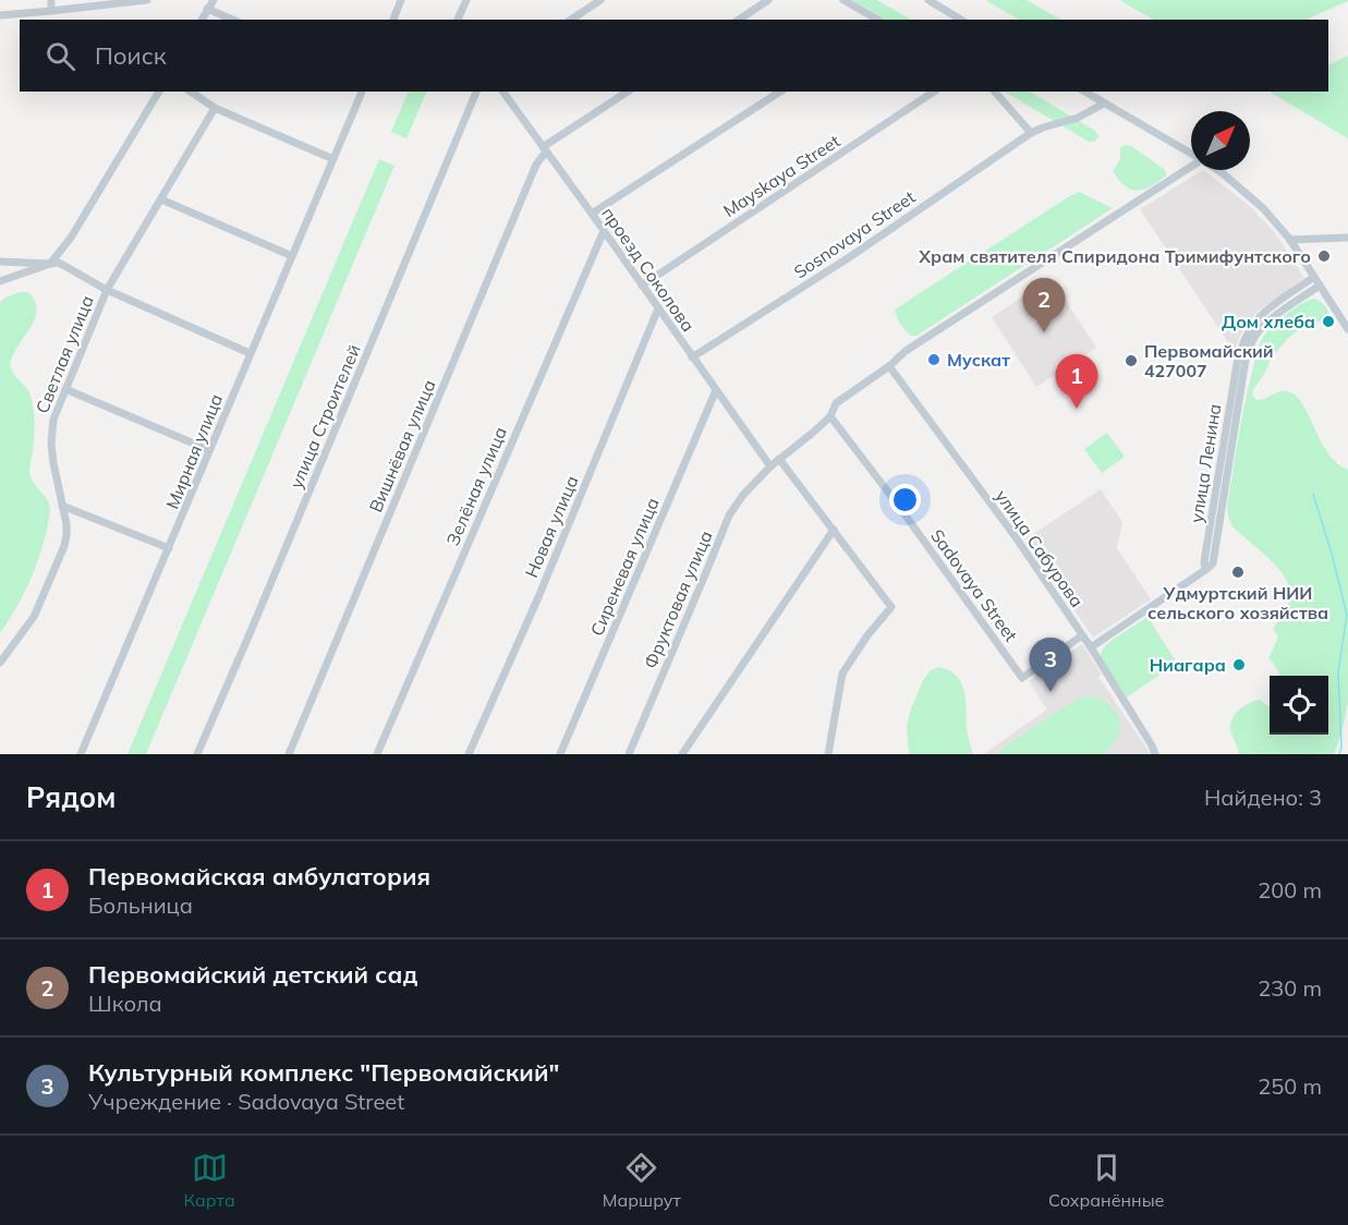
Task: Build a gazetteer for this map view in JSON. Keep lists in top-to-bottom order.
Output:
{
  "streets": {
    "street": [
      "Mayskaya Street",
      "Sosnovaya Street",
      "проезд Соколова",
      "Светлая улица",
      "улица Строителей",
      "Вишнёвая улица",
      "Мирная улица",
      "улица Ленина",
      "Зелёная улица",
      "Новая улица",
      "улица Сабурова",
      "Сиреневая улица",
      "Sadovaya Street",
      "Фруктовая улица"
    ]
  },
  "crossings": [
    ["Mayskaya Street", "проезд Соколова"],
    ["Sosnovaya Street", "проезд Соколова"],
    ["проезд Соколова", "Вишнёвая улица"],
    ["проезд Соколова", "Зелёная улица"],
    ["проезд Соколова", "Новая улица"],
    ["проезд Соколова", "Сиреневая улица"],
    ["проезд Соколова", "Фруктовая улица"],
    ["улица Сабурова", "Sadovaya Street"],
    ["улица Сабурова", "Фруктовая улица"],
    ["Sadovaya Street", "Фруктовая улица"]
  ],
  "places": [
    "Храм святителя Спиридона Тримифунтского",
    "Дом хлеба",
    "Мускат",
    "Первомайский 427007",
    "Удмуртский НИИ сельского хозяйства",
    "Ниагара"
  ],
  "north": "top right",
  "page": {
    "search": "Поиск",
    "pins": ["2", "1", "3"],
    "heading": ["Рядом", "Найдено: 3"],
    "list": [
      {
        "mark": "1",
        "name": "Первомайская амбулатория",
        "note": "Больница",
        "value": "200 m"
      },
      {
        "mark": "2",
        "name": "Первомайский детский сад",
        "note": "Школа",
        "value": "230 m"
      },
      {
        "mark": "3",
        "name": "Культурный комплекс \"Первомайский\"",
        "note": "Учреждение · Sadovaya Street",
        "value": "250 m"
      }
    ],
    "nav": ["Карта", "Маршрут", "Сохранённые"]
  }
}
